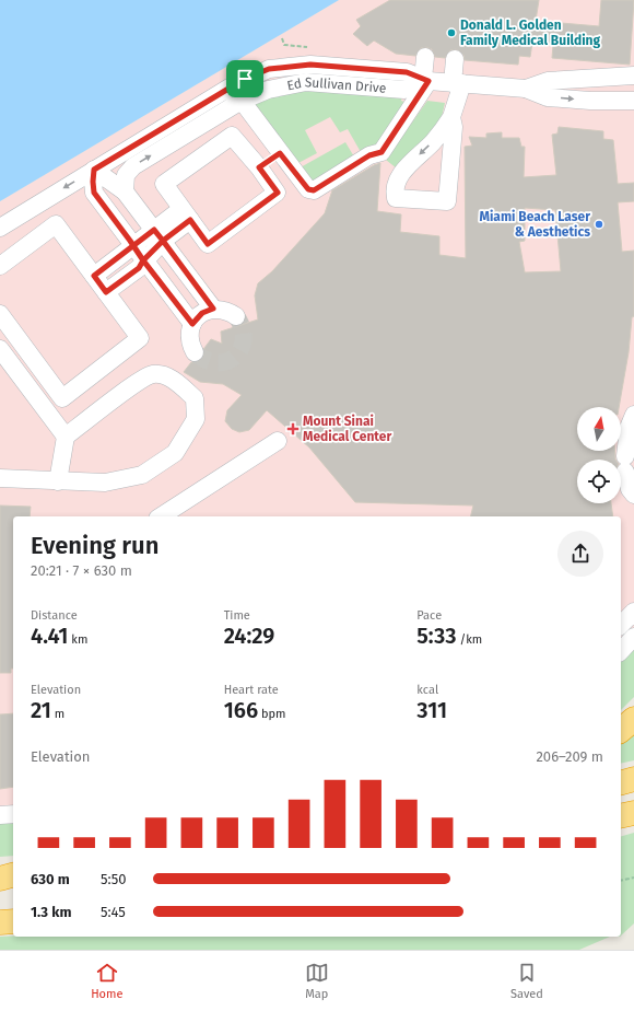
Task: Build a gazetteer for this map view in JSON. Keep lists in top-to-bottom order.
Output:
{
  "streets": {
    "street": ["Ed Sullivan Drive"]
  },
  "places": {
    "other": ["Donald L. Golden Family Medical Building", "Miami Beach Laser & Aesthetics"],
    "health": ["Mount Sinai Medical Center"]
  },
  "north": "top",
  "page": {
    "heading": ["Evening run", "20:21 · 7 × 630 m"],
    "stats": [
      ["Distance", "4.41 km"],
      ["Time", "24:29"],
      ["Pace", "5:33 /km"],
      ["Elevation", "21 m"],
      ["Heart rate", "166 bpm"],
      ["kcal", "311"]
    ],
    "chart": ["Elevation", "206–209 m"],
    "list": [
      {
        "name": "630 m",
        "note": "5:50"
      },
      {
        "name": "1.3 km",
        "note": "5:45"
      }
    ],
    "tabs": ["Home", "Map", "Saved"]
  }
}
